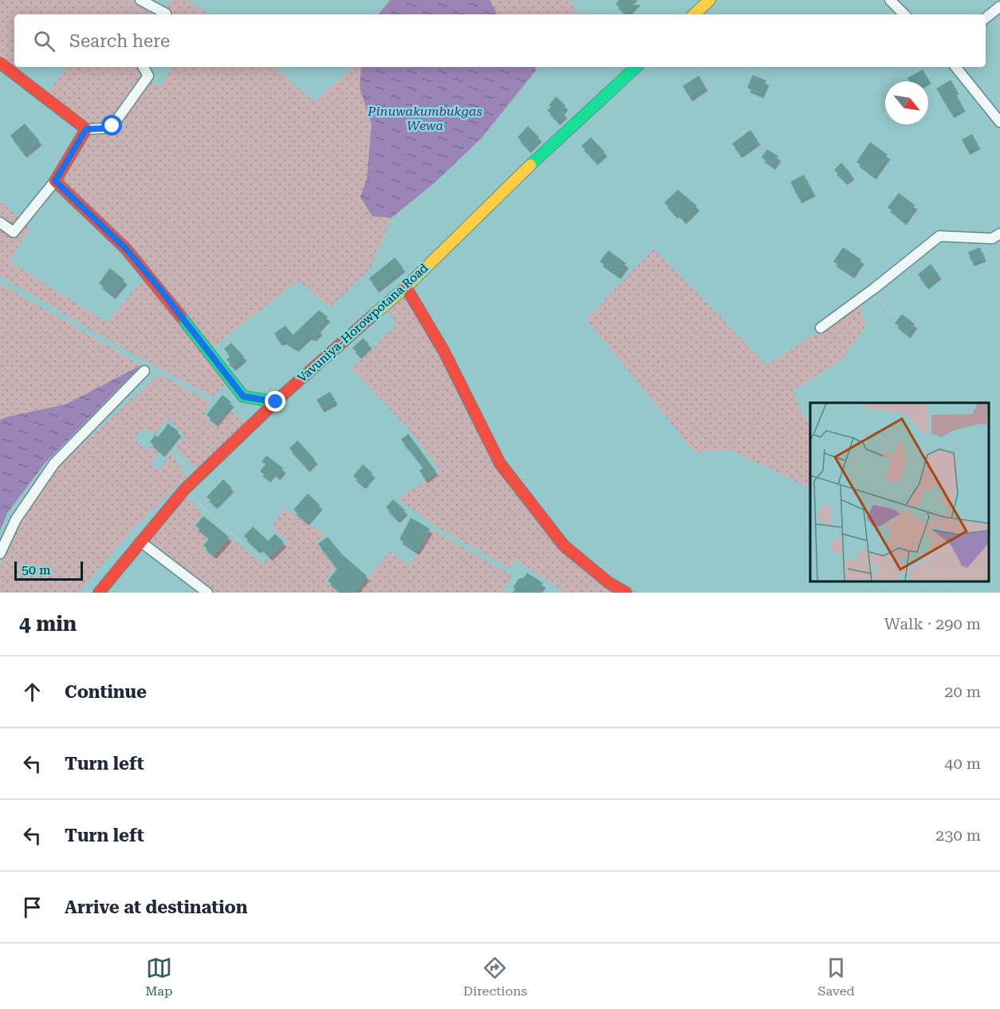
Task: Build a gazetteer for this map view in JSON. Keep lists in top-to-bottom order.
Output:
{
  "streets": {
    "main road": ["Vavuniya-Horowpotana Road"]
  },
  "water": ["Pinuwakumbukgas Wewa"],
  "scale_bar": "50 m",
  "north": "bottom right",
  "page": {
    "search": "Search here",
    "scale": "50 m",
    "heading": ["4 min", "Walk · 290 m"],
    "list": [
      ["Continue", "20 m"],
      ["Turn left", "40 m"],
      ["Turn left", "230 m"],
      "Arrive at destination"
    ],
    "nav": ["Map", "Directions", "Saved"]
  }
}
